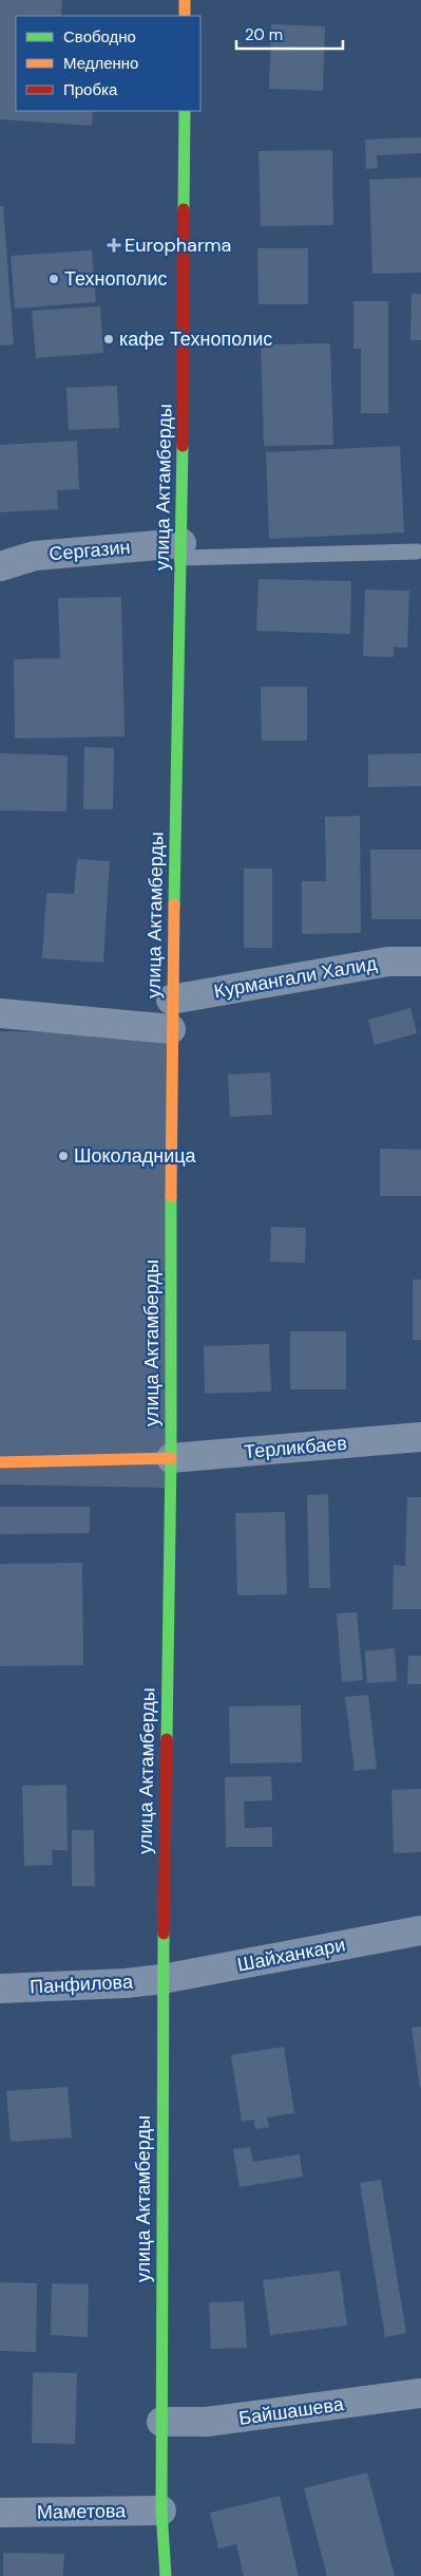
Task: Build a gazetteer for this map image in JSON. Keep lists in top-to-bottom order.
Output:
{
  "streets": {
    "main road": ["улица Актамберды"],
    "street": [
      "Сергазин",
      "Курмангали Халид",
      "Терликбаев",
      "Шайханкари",
      "Панфилова",
      "Байшашева",
      "Маметова"
    ]
  },
  "crossings": [
    ["улица Актамберды", "Сергазин"],
    ["улица Актамберды", "Курмангали Халид"],
    ["улица Актамберды", "Терликбаев"],
    ["улица Актамберды", "Шайханкари"],
    ["улица Актамберды", "Панфилова"],
    ["улица Актамберды", "Байшашева"],
    ["улица Актамберды", "Маметова"],
    ["Шайханкари", "Панфилова"]
  ],
  "places": {
    "health": ["Europharma"],
    "other": ["Технополис", "кафе Технополис", "Шоколадница"]
  },
  "legend": ["Свободно", "Медленно", "Пробка"],
  "scale_bar": "20 m"
}
